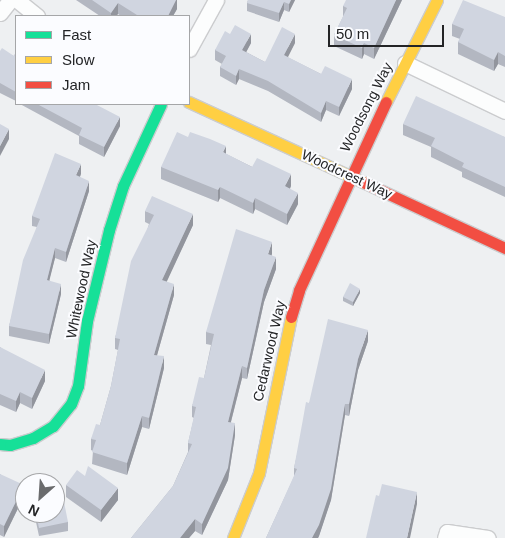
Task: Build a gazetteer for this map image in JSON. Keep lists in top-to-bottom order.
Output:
{
  "streets": {
    "street": [
      "Woodsong Way",
      "Woodcrest Way",
      "Whitewood Way",
      "Cedarwood Way"
    ]
  },
  "crossings": [
    ["Woodsong Way", "Woodcrest Way"],
    ["Woodsong Way", "Cedarwood Way"],
    ["Woodcrest Way", "Cedarwood Way"]
  ],
  "legend": ["Fast", "Slow", "Jam"],
  "scale_bar": "50 m",
  "north": "bottom left"
}
